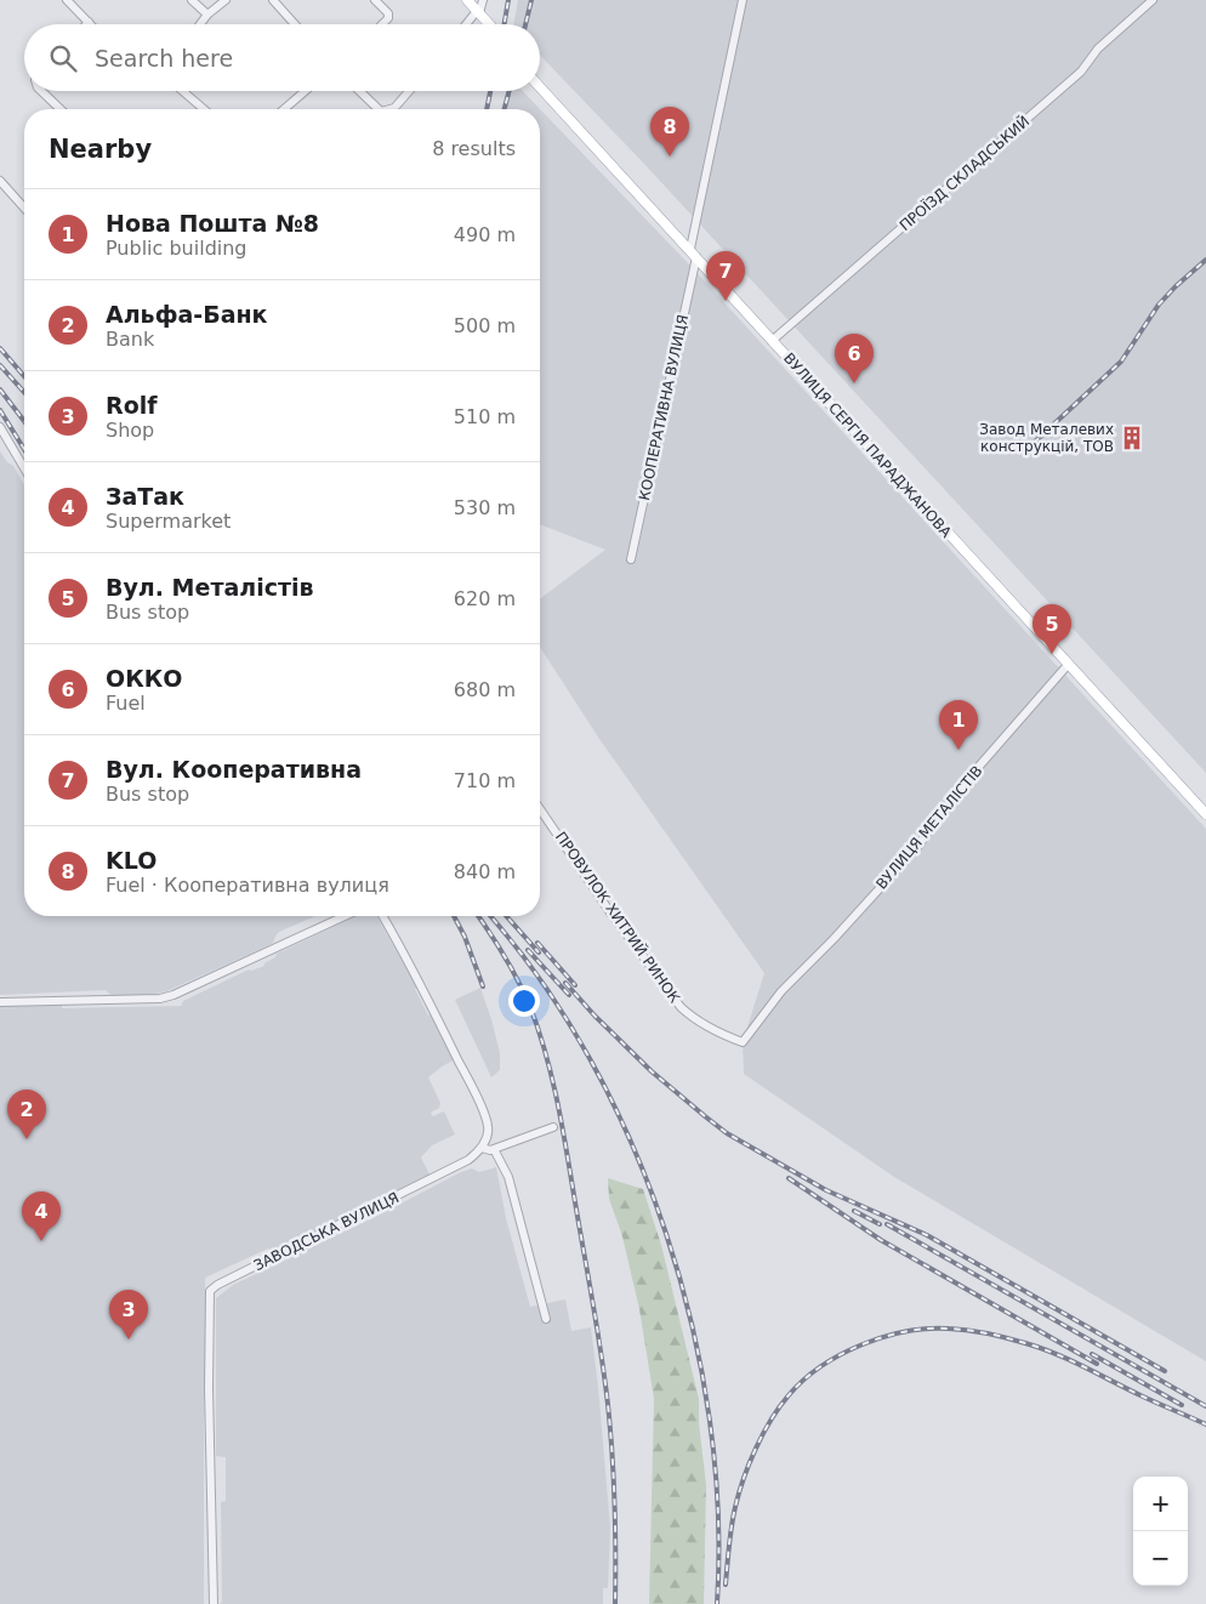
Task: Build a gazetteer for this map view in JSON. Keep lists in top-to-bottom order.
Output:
{
  "streets": {
    "main road": ["ВУЛИЦЯ СЕРГІЯ ПАРАДЖАНОВА"],
    "street": [
      "ПРОЇЗД СКЛАДСЬКИЙ",
      "КООПЕРАТИВНА ВУЛИЦЯ",
      "ВУЛИЦЯ МЕТАЛІСТІВ",
      "ПРОВУЛОК ХИТРИЙ РИНОК",
      "ЗАВОДСЬКА ВУЛИЦЯ"
    ]
  },
  "crossings": [
    ["ПРОЇЗД СКЛАДСЬКИЙ", "ВУЛИЦЯ СЕРГІЯ ПАРАДЖАНОВА"],
    ["КООПЕРАТИВНА ВУЛИЦЯ", "ВУЛИЦЯ СЕРГІЯ ПАРАДЖАНОВА"],
    ["ВУЛИЦЯ СЕРГІЯ ПАРАДЖАНОВА", "ВУЛИЦЯ МЕТАЛІСТІВ"],
    ["ВУЛИЦЯ МЕТАЛІСТІВ", "ПРОВУЛОК ХИТРИЙ РИНОК"]
  ],
  "places": {
    "building": ["Завод Металевих конструкцій, ТОВ"]
  },
  "page": {
    "search": "Search here",
    "pins": [
      "8",
      "7",
      "6",
      "5",
      "1",
      "2",
      "4",
      "3"
    ],
    "heading": ["Nearby", "8 results"],
    "list": [
      {
        "mark": "1",
        "name": "Нова Пошта №8",
        "note": "Public building",
        "value": "490 m"
      },
      {
        "mark": "2",
        "name": "Альфа-Банк",
        "note": "Bank",
        "value": "500 m"
      },
      {
        "mark": "3",
        "name": "Rolf",
        "note": "Shop",
        "value": "510 m"
      },
      {
        "mark": "4",
        "name": "ЗаТак",
        "note": "Supermarket",
        "value": "530 m"
      },
      {
        "mark": "5",
        "name": "Вул. Металістів",
        "note": "Bus stop",
        "value": "620 m"
      },
      {
        "mark": "6",
        "name": "ОККО",
        "note": "Fuel",
        "value": "680 m"
      },
      {
        "mark": "7",
        "name": "Вул. Кооперативна",
        "note": "Bus stop",
        "value": "710 m"
      },
      {
        "mark": "8",
        "name": "KLO",
        "note": "Fuel · Кооперативна вулиця",
        "value": "840 m"
      }
    ],
    "map_buttons": ["+", "−"]
  }
}
